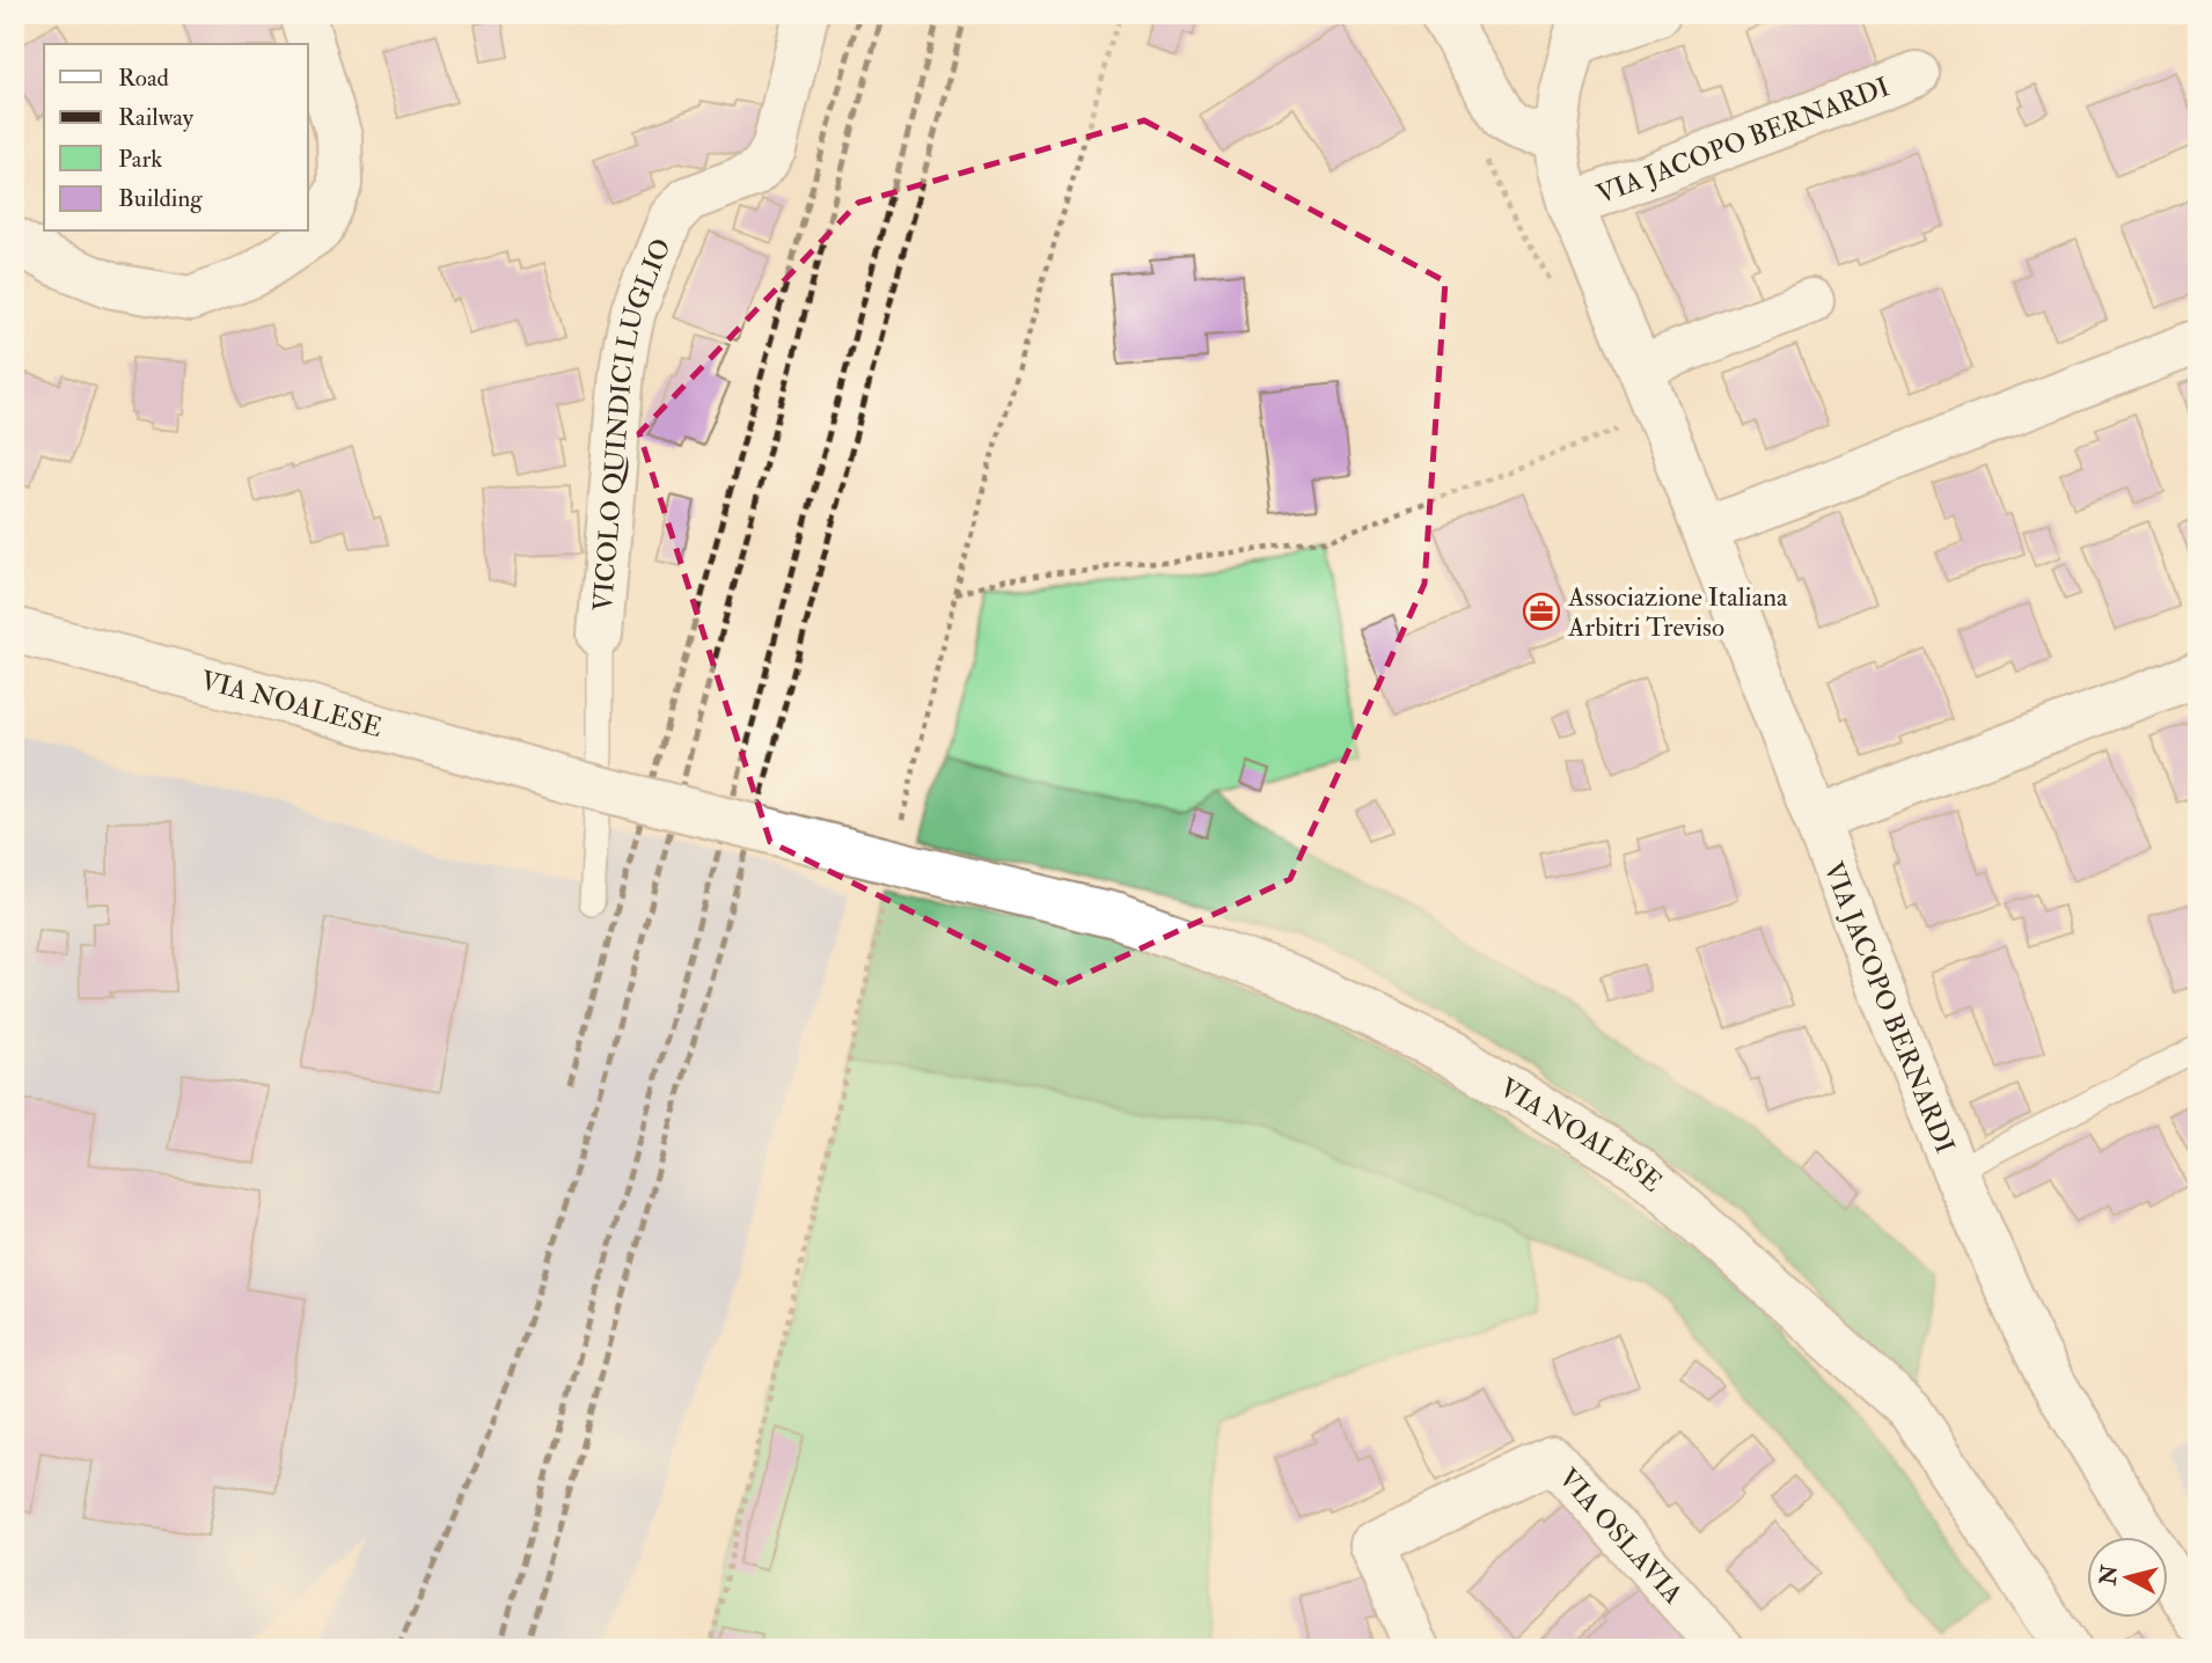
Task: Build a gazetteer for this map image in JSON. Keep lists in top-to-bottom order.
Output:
{
  "streets": {
    "street": [
      "VIA JACOPO BERNARDI",
      "VICOLO QUINDICI LUGLIO",
      "VIA NOALESE",
      "VIA OSLAVIA"
    ]
  },
  "places": {
    "office": ["Associazione Italiana Arbitri Treviso"]
  },
  "legend": [
    "Road",
    "Railway",
    "Park",
    "Building"
  ],
  "north": "left"
}
